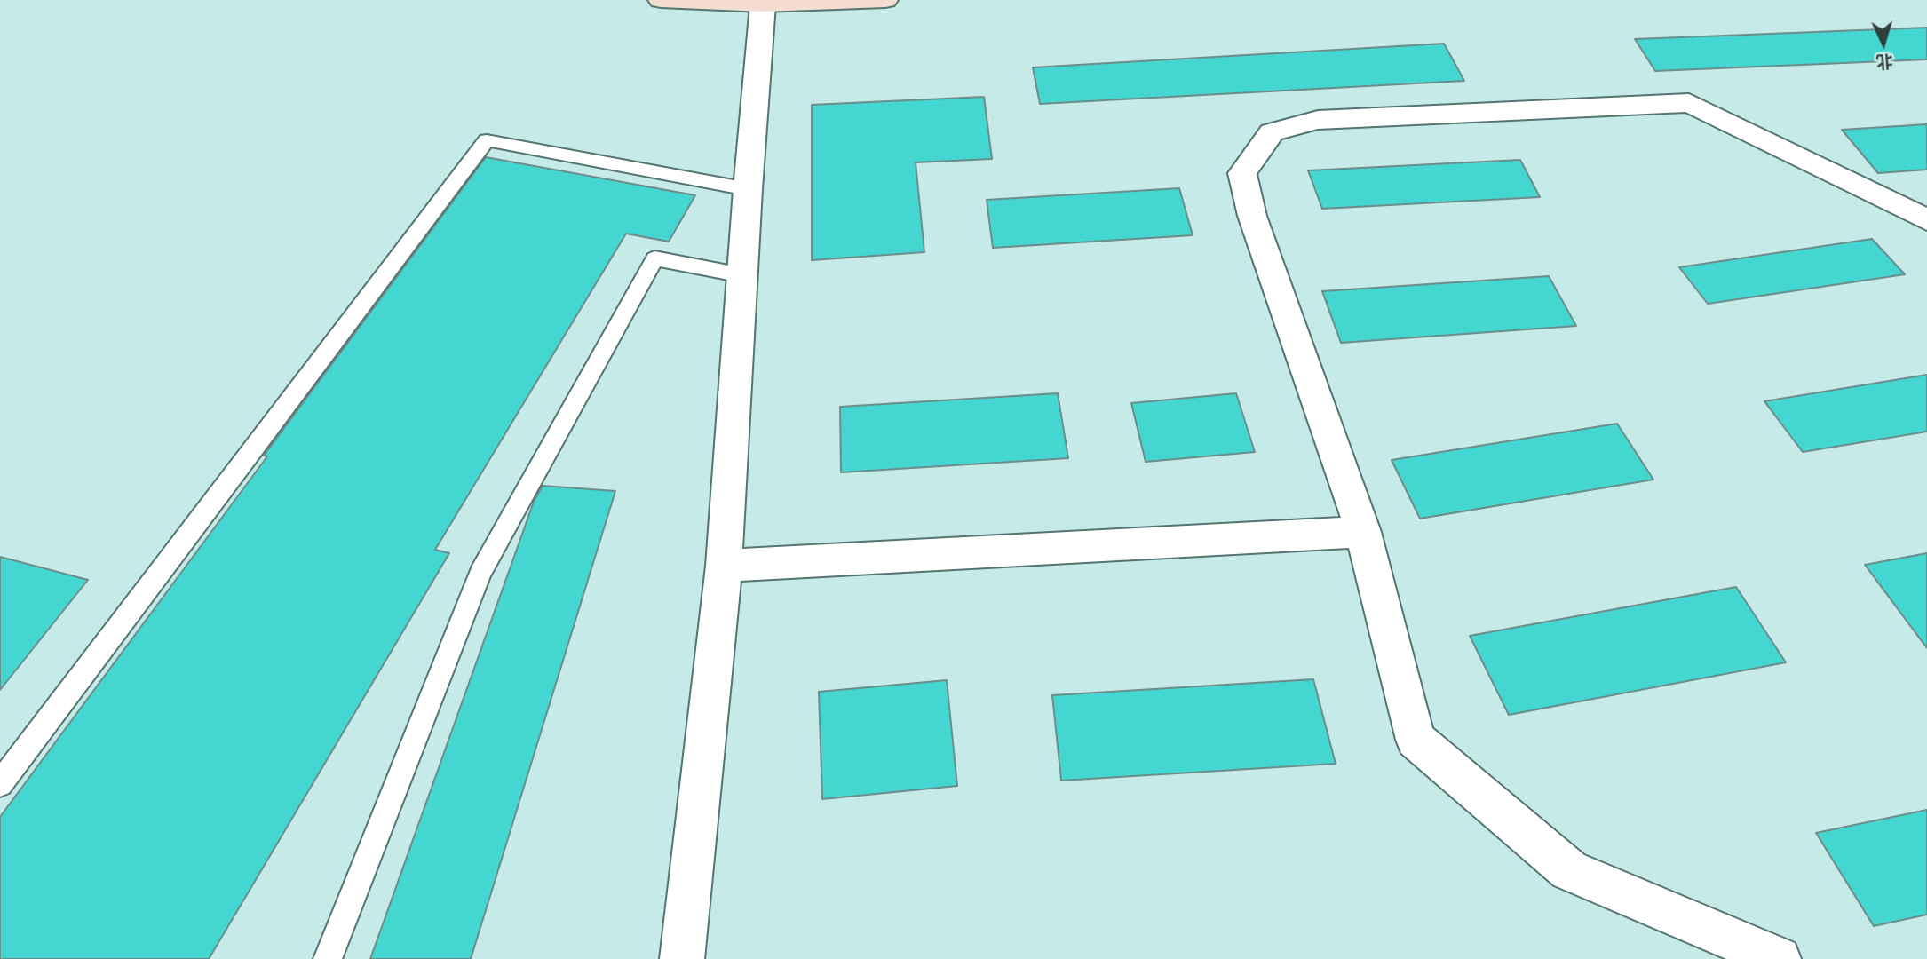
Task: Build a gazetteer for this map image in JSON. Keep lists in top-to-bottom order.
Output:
{
  "north": "bottom"
}
